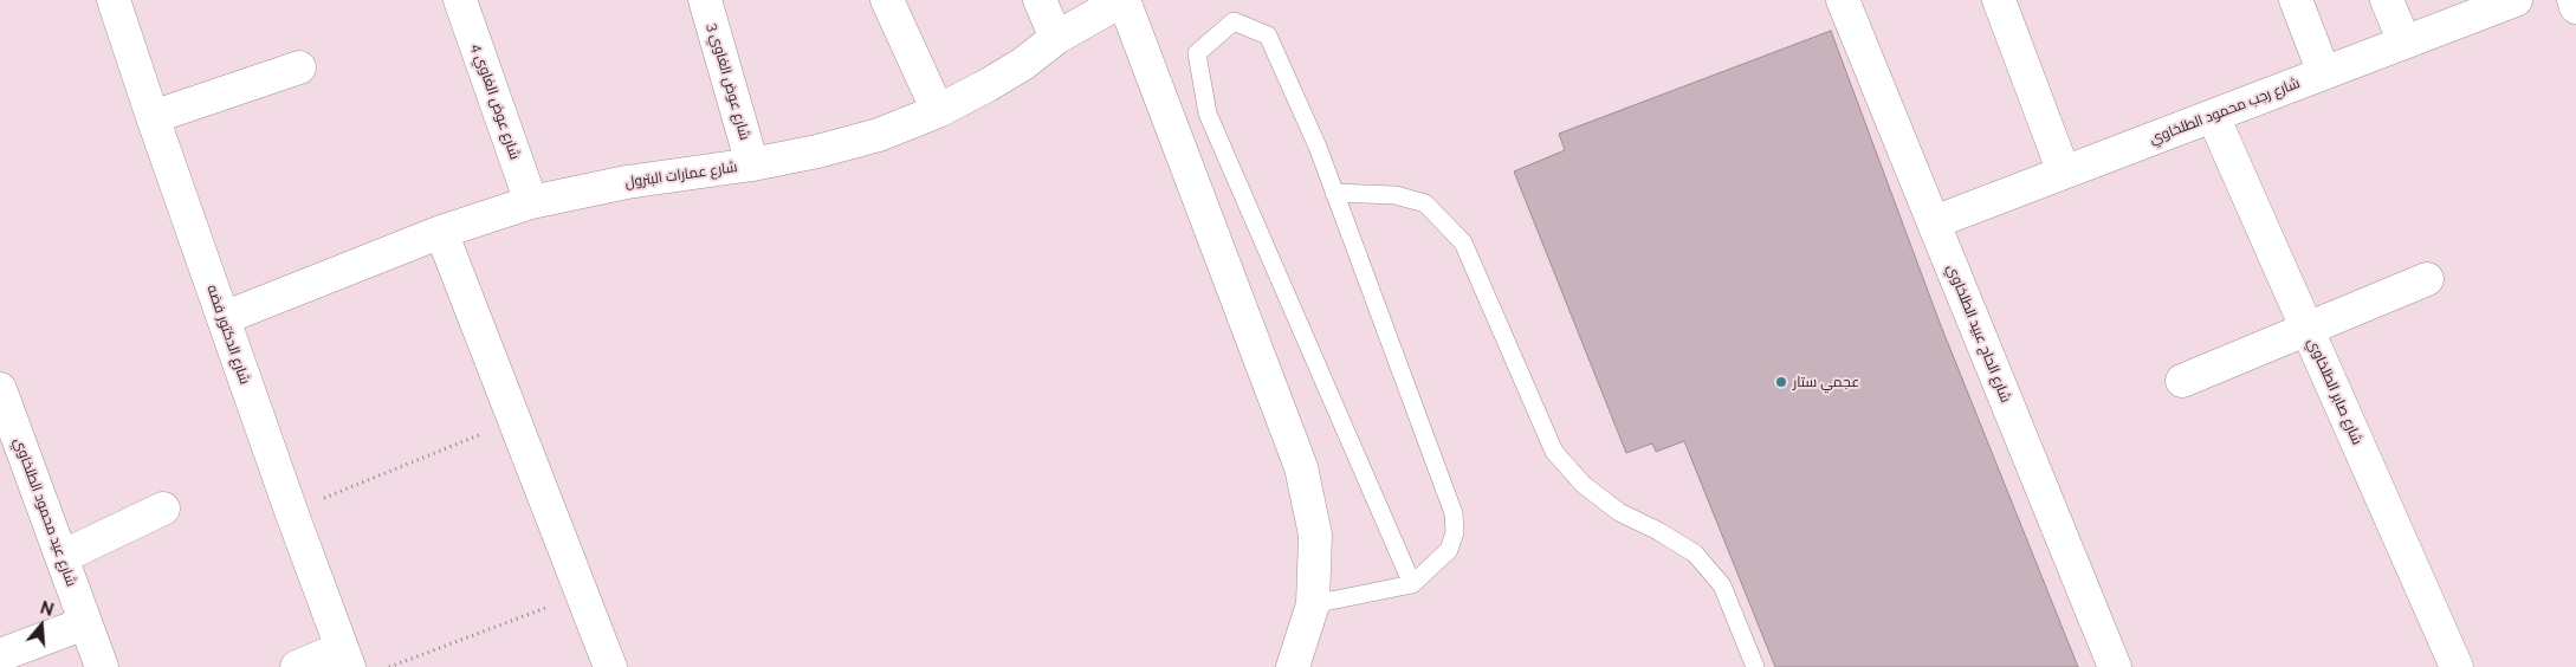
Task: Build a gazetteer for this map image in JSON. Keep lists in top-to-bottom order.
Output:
{
  "streets": {
    "street": [
      "شارع عوض الغاوي 3",
      "شارع عوض الغاوي 4",
      "شارع رجب محمود الطلخاوي",
      "شارع عمارات البترول",
      "شارع الحاج عبيد الطلخاوي",
      "شارع الدكتور فضه",
      "شارع صابر الطلخاوي",
      "شارع عيد محمود الطلخاوي"
    ]
  },
  "crossings": [
    ["شارع عوض الغاوي 3", "شارع عمارات البترول"],
    ["شارع عوض الغاوي 4", "شارع عمارات البترول"],
    ["شارع رجب محمود الطلخاوي", "شارع الحاج عبيد الطلخاوي"],
    ["شارع رجب محمود الطلخاوي", "شارع صابر الطلخاوي"],
    ["شارع عمارات البترول", "شارع الدكتور فضه"]
  ],
  "places": ["عجمي ستار"],
  "north": "top"
}
